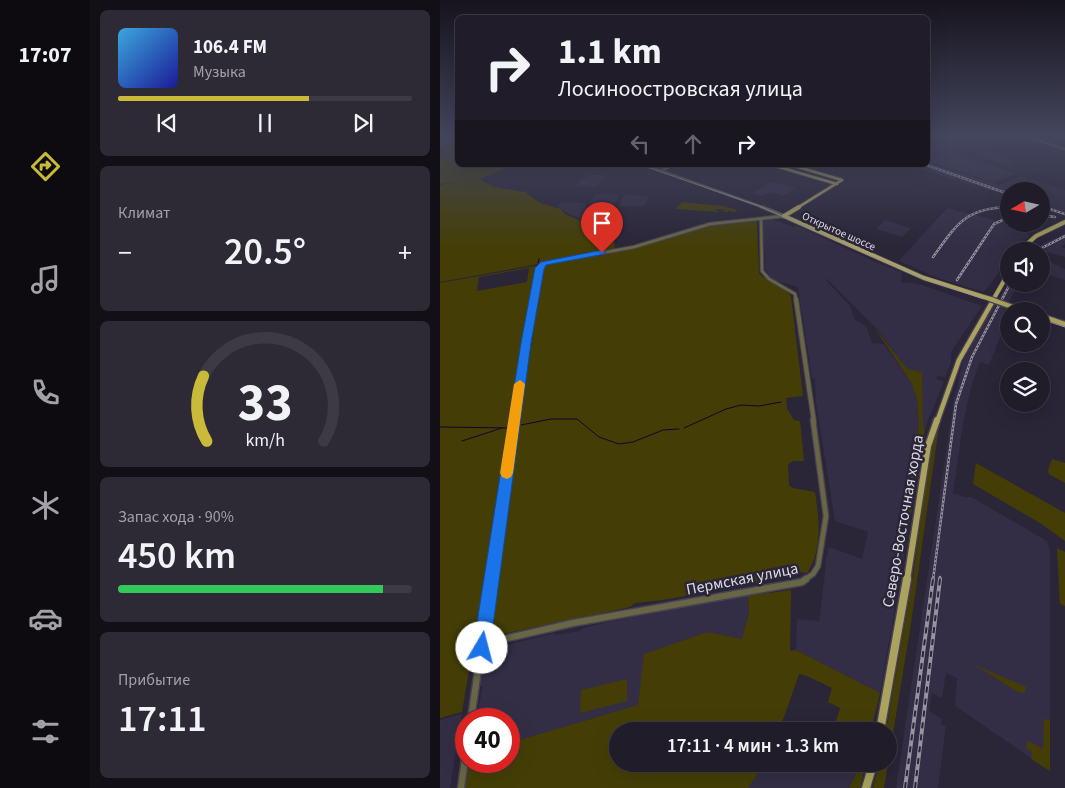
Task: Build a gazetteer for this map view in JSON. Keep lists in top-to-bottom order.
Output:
{
  "streets": {
    "main road": ["Открытое шоссе", "Северо-Восточная хорда"],
    "street": ["Пермская улица"]
  },
  "north": "left",
  "page": {
    "tabs": "17:07",
    "turn": ["1.1 km", "Лосиноостровская улица"],
    "song": ["106.4 FM", "Музыка"],
    "tile": [
      "Климат",
      ["Запас хода · 90%", "450 km"],
      ["Прибытие", "17:11"]
    ],
    "heat": ["−", "20.5°", "+"],
    "limit": "40",
    "trip": "17:11 · 4 мин · 1.3 km",
    "gauge": ["33", "km/h"]
  }
}
